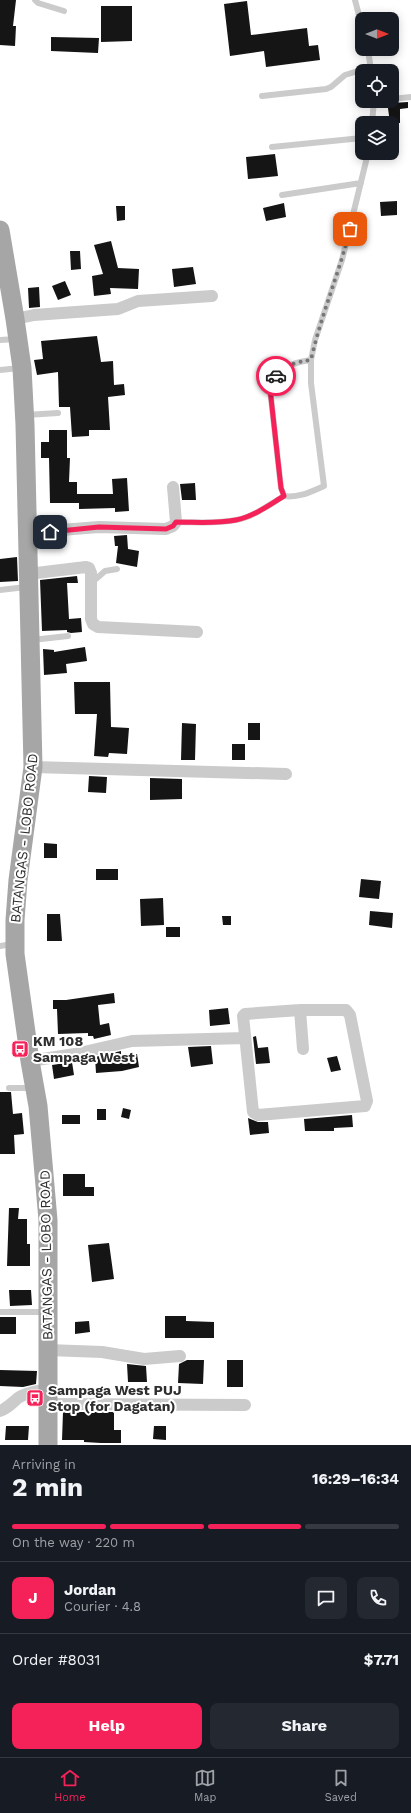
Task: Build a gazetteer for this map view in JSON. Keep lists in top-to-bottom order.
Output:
{
  "streets": {
    "main road": ["BATANGAS - LOBO ROAD"]
  },
  "places": {
    "bus stop": ["KM 108 Sampaga West", "Sampaga West PUJ Stop (for Dagatan)"]
  },
  "north": "right",
  "page": {
    "heading": ["2 min", "Arriving in", "16:29–16:34"],
    "panel": [
      "Jordan",
      "Courier · 4.8",
      "Order #8031",
      "$7.71"
    ],
    "bar": "On the way · 220 m",
    "round": "J",
    "buttons": ["Help", "Share"],
    "tabs": ["Home", "Map", "Saved"]
  }
}
